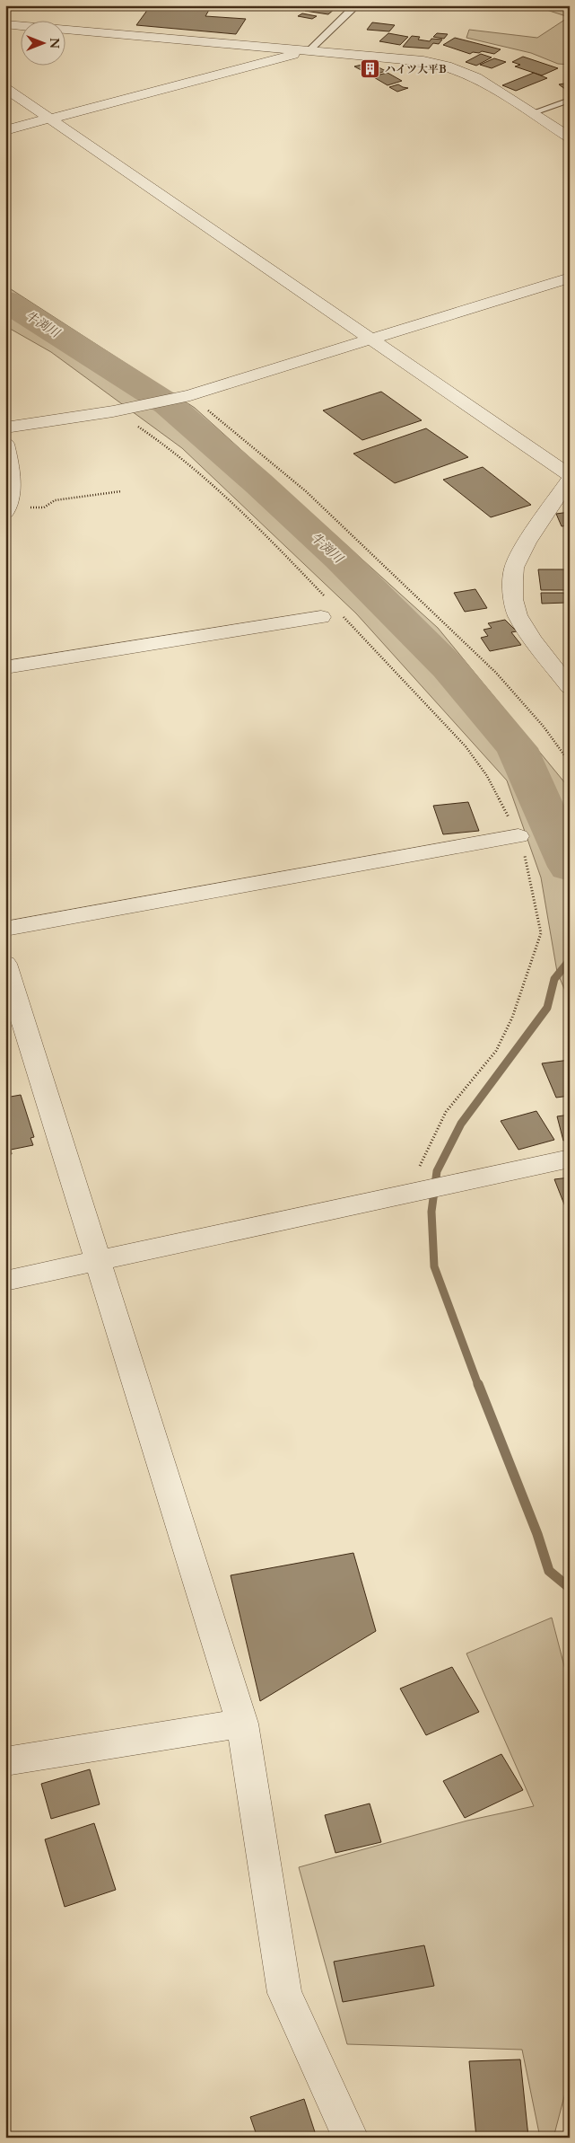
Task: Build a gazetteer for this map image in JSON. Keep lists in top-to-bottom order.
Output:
{
  "water": ["牛渕川"],
  "places": {
    "building": ["ハイツ大平B"]
  },
  "north": "right"
}
